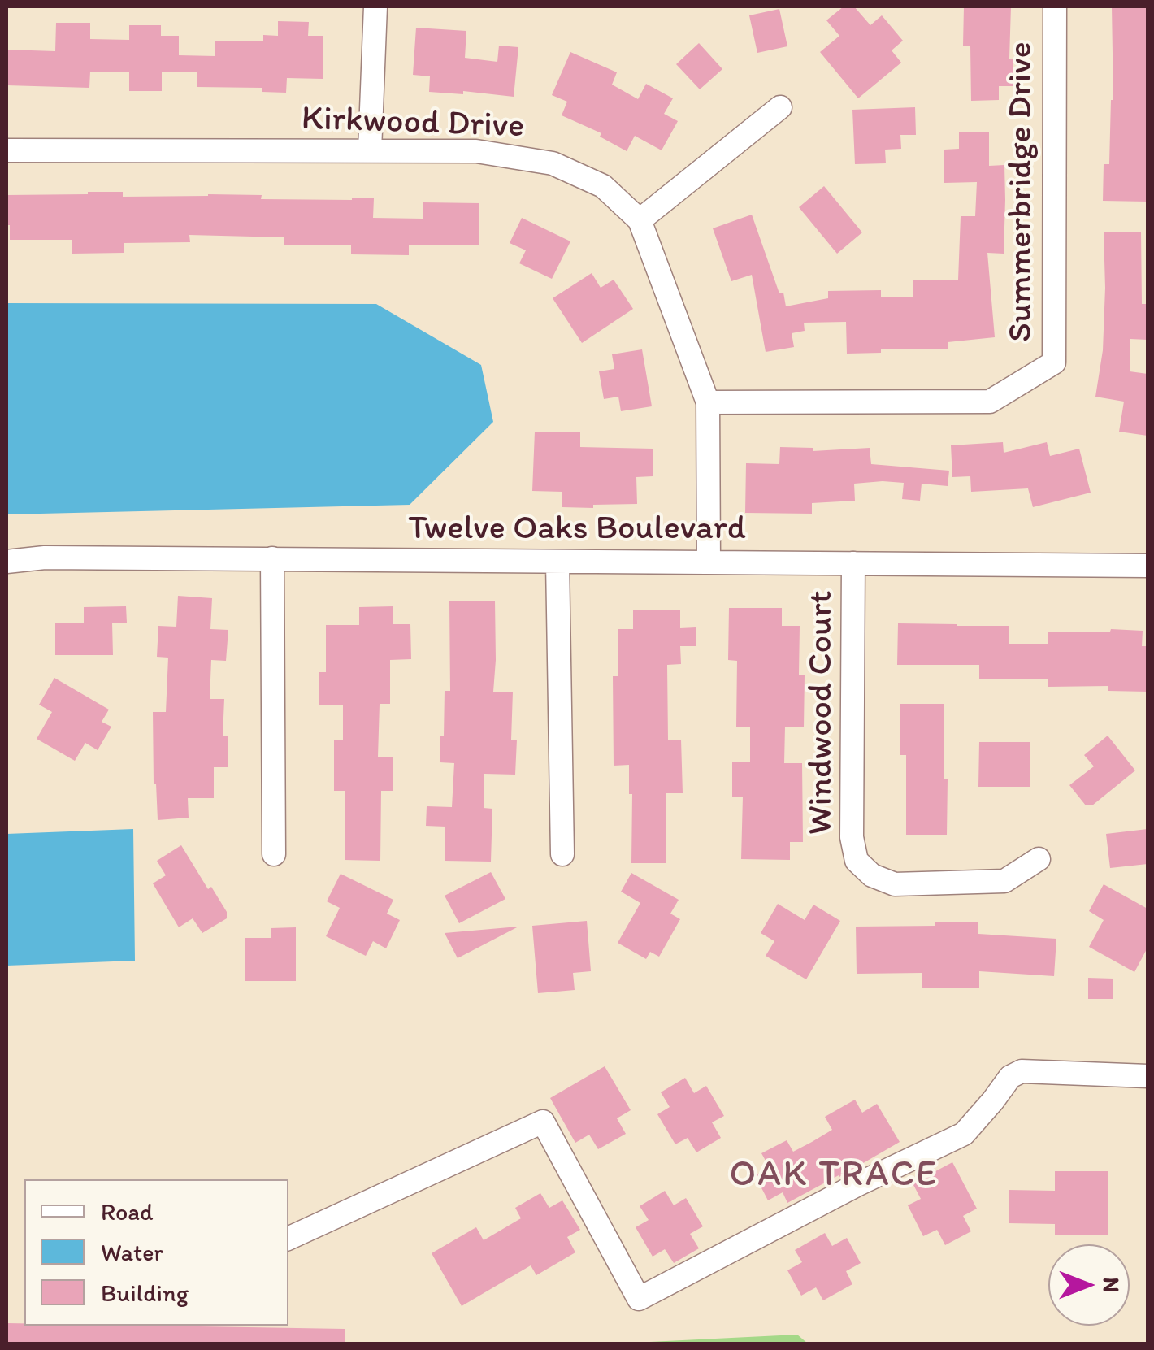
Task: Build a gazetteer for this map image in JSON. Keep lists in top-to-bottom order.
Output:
{
  "streets": {
    "street": [
      "Kirkwood Drive",
      "Summerbridge Drive",
      "Twelve Oaks Boulevard",
      "Windwood Court"
    ]
  },
  "crossings": [
    ["Kirkwood Drive", "Summerbridge Drive"],
    ["Kirkwood Drive", "Twelve Oaks Boulevard"],
    ["Twelve Oaks Boulevard", "Windwood Court"]
  ],
  "districts": ["OAK TRACE"],
  "legend": ["Road", "Water", "Building"],
  "north": "right"
}
